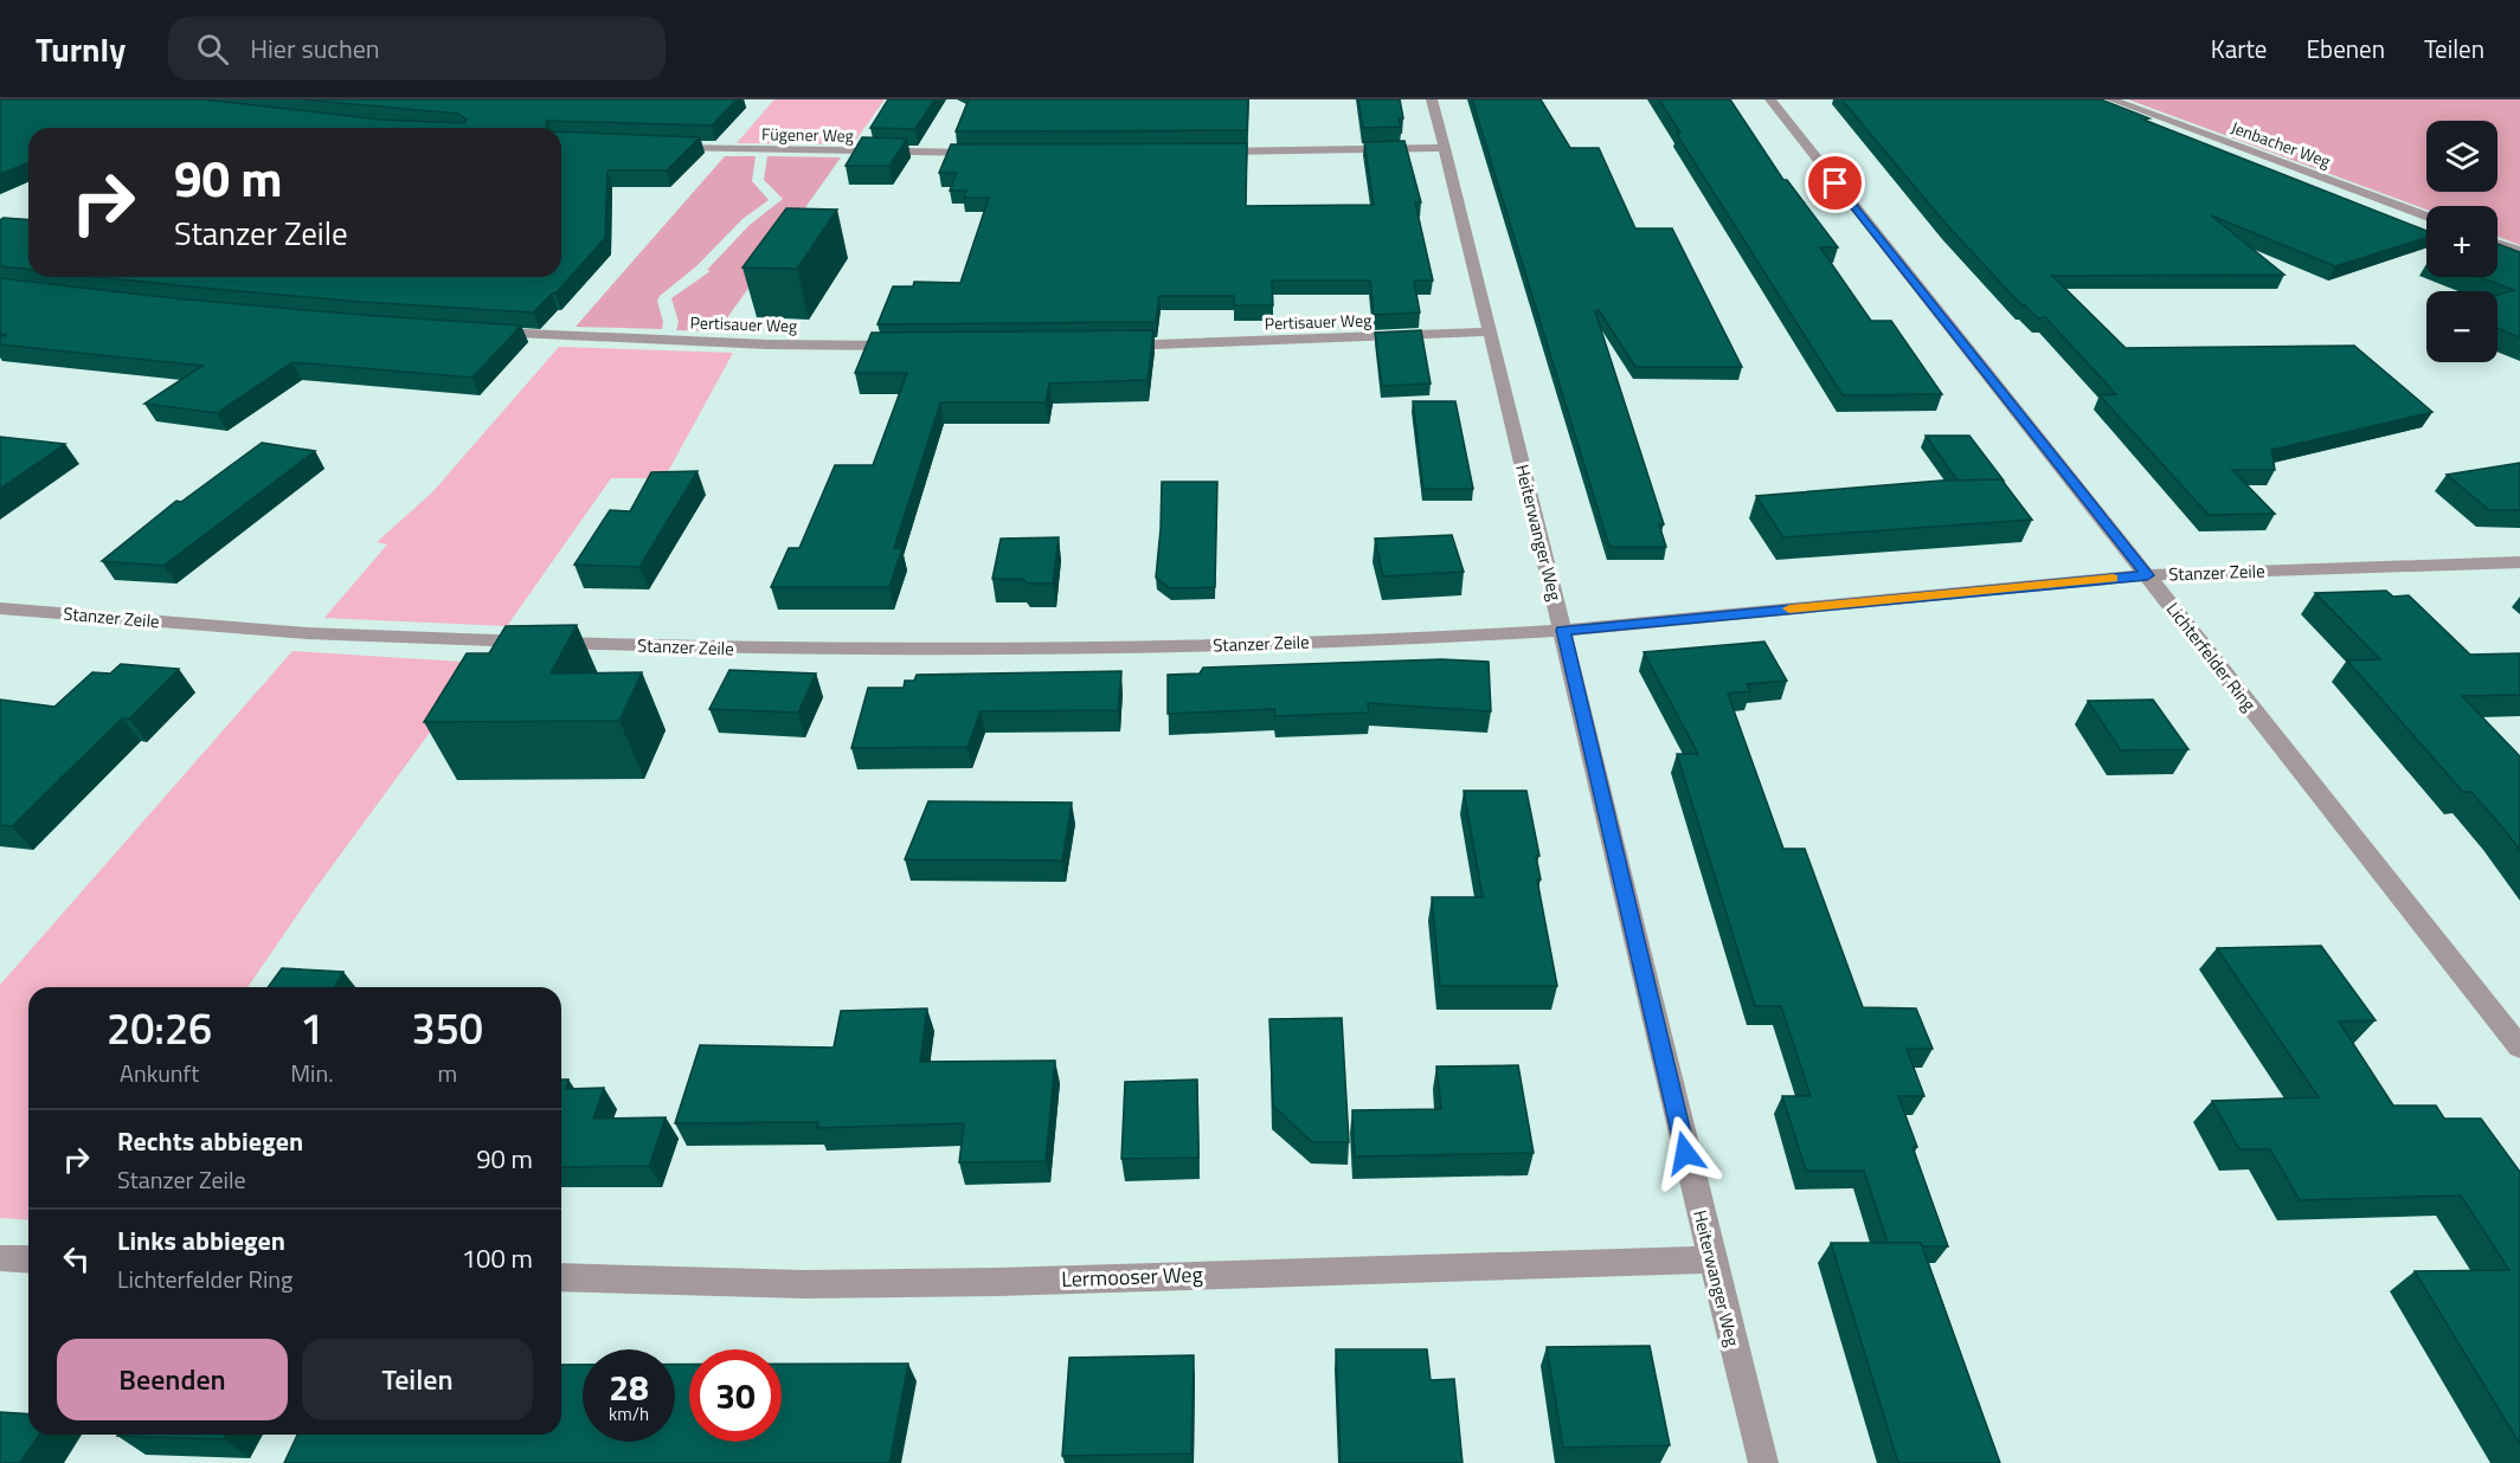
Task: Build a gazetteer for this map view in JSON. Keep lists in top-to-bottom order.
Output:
{
  "streets": {
    "street": [
      "Fügener Weg",
      "Jenbacher Weg",
      "Pertisauer Weg",
      "Heiterwanger Weg",
      "Stanzer Zeile",
      "Lichterfelder Ring",
      "Lermooser Weg"
    ]
  },
  "crossings": [
    ["Pertisauer Weg", "Heiterwanger Weg"],
    ["Heiterwanger Weg", "Stanzer Zeile"],
    ["Heiterwanger Weg", "Lermooser Weg"],
    ["Stanzer Zeile", "Lichterfelder Ring"]
  ],
  "page": {
    "header": "Turnly",
    "search": "Hier suchen",
    "nav": ["Karte", "Ebenen", "Teilen"],
    "map_buttons": ["+", "−"],
    "turn": ["90 m", "Stanzer Zeile"],
    "eta": [
      "20:26",
      "Ankunft",
      "1",
      "Min.",
      "350",
      "m"
    ],
    "list": [
      {
        "name": "Rechts abbiegen",
        "note": "Stanzer Zeile",
        "value": "90 m"
      },
      {
        "name": "Links abbiegen",
        "note": "Lichterfelder Ring",
        "value": "100 m"
      }
    ],
    "buttons": ["Beenden", "Teilen"],
    "speed": "28 km/h",
    "limit": "30"
  }
}
